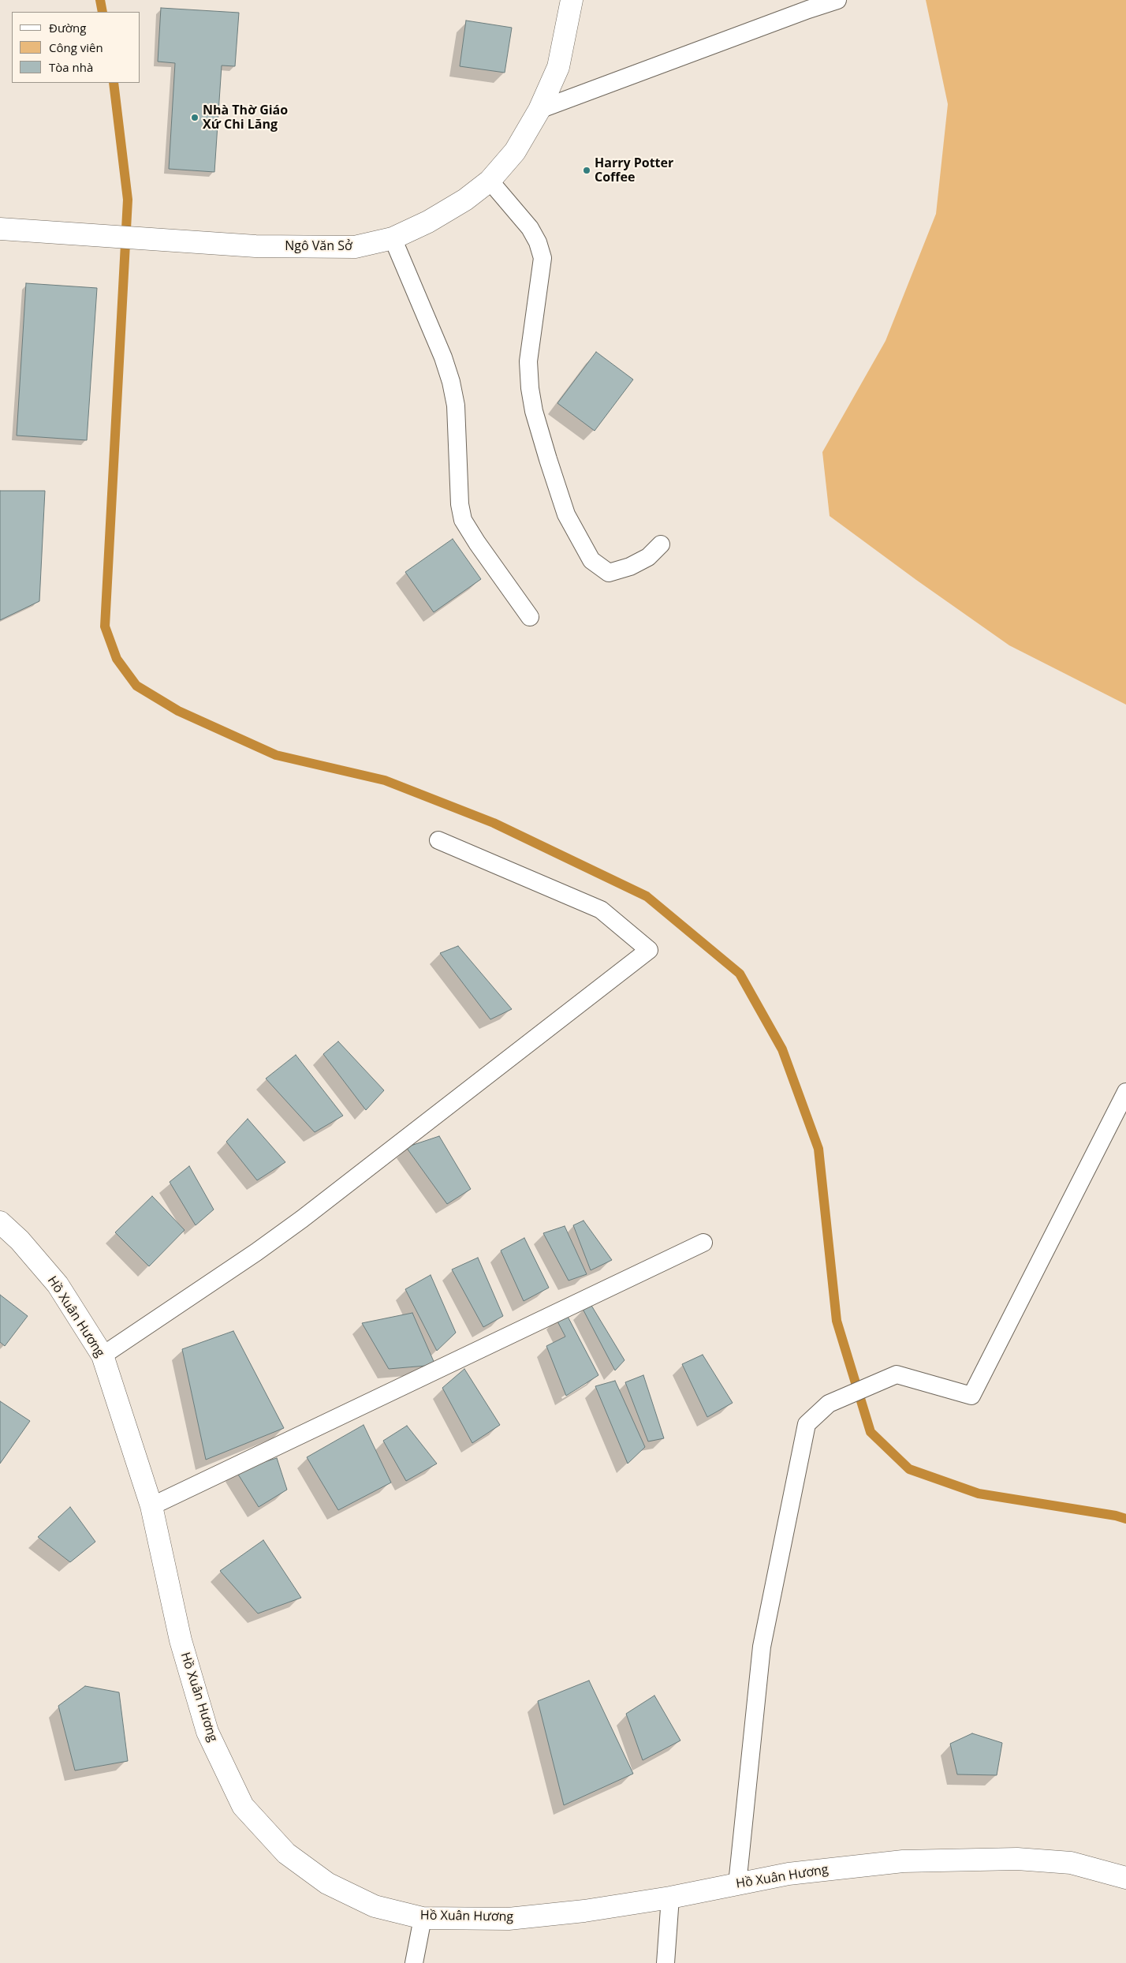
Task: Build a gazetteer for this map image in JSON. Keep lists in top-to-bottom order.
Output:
{
  "streets": {
    "main road": ["Ngô Văn Sở", "Hồ Xuân Hương"]
  },
  "places": ["Nhà Thờ Giáo Xứ Chi Lăng", "Harry Potter Coffee"],
  "legend": ["Đường", "Công viên", "Tòa nhà"]
}
